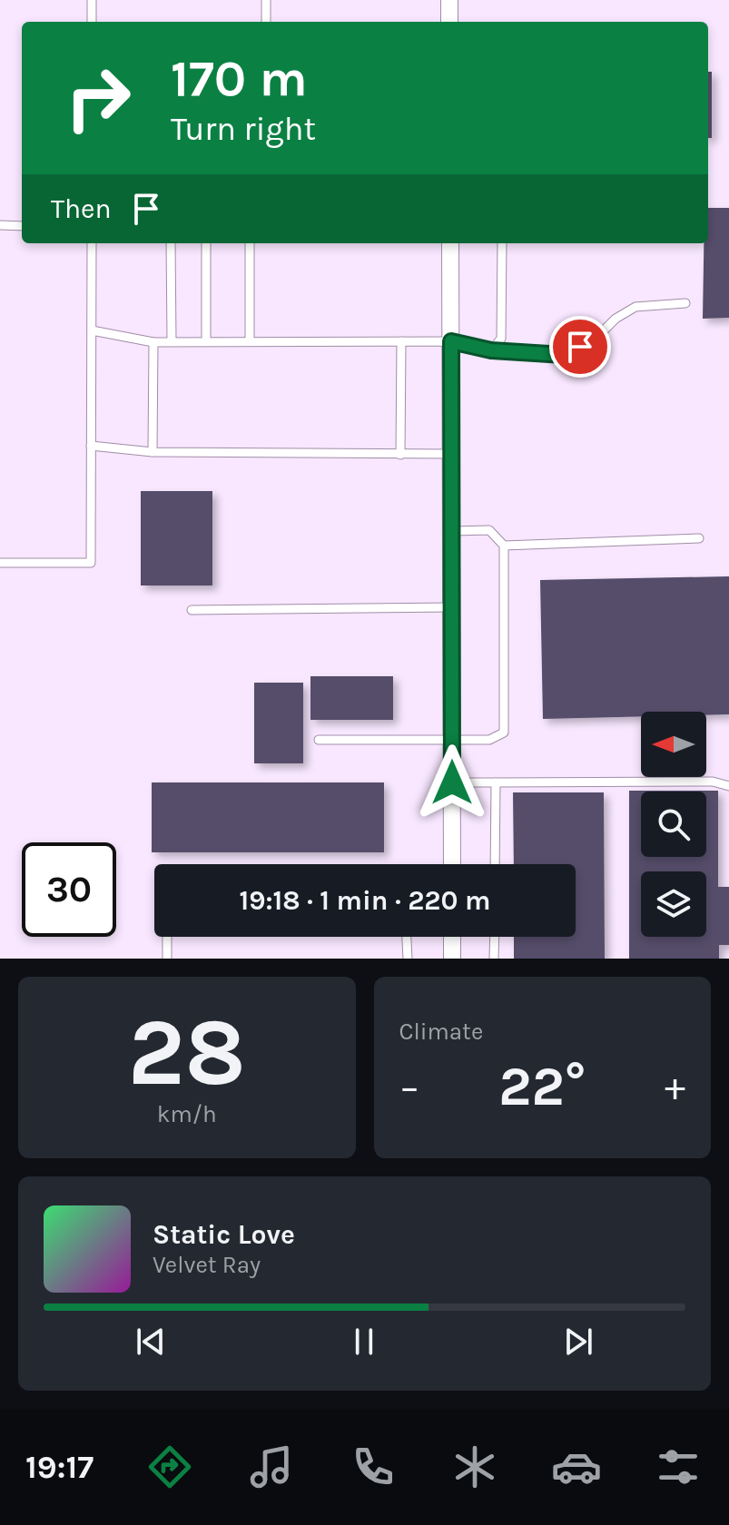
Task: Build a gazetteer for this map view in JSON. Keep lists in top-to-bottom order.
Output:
{
  "north": "left",
  "page": {
    "turn": ["170 m", "Turn right"],
    "then": "Then",
    "limit": "30",
    "trip": "19:18 · 1 min · 220 m",
    "tile": [
      ["28", "km/h"],
      "Climate"
    ],
    "heat": ["−", "22°", "+"],
    "song": ["Static Love", "Velvet Ray"],
    "tabs": "19:17"
  }
}
